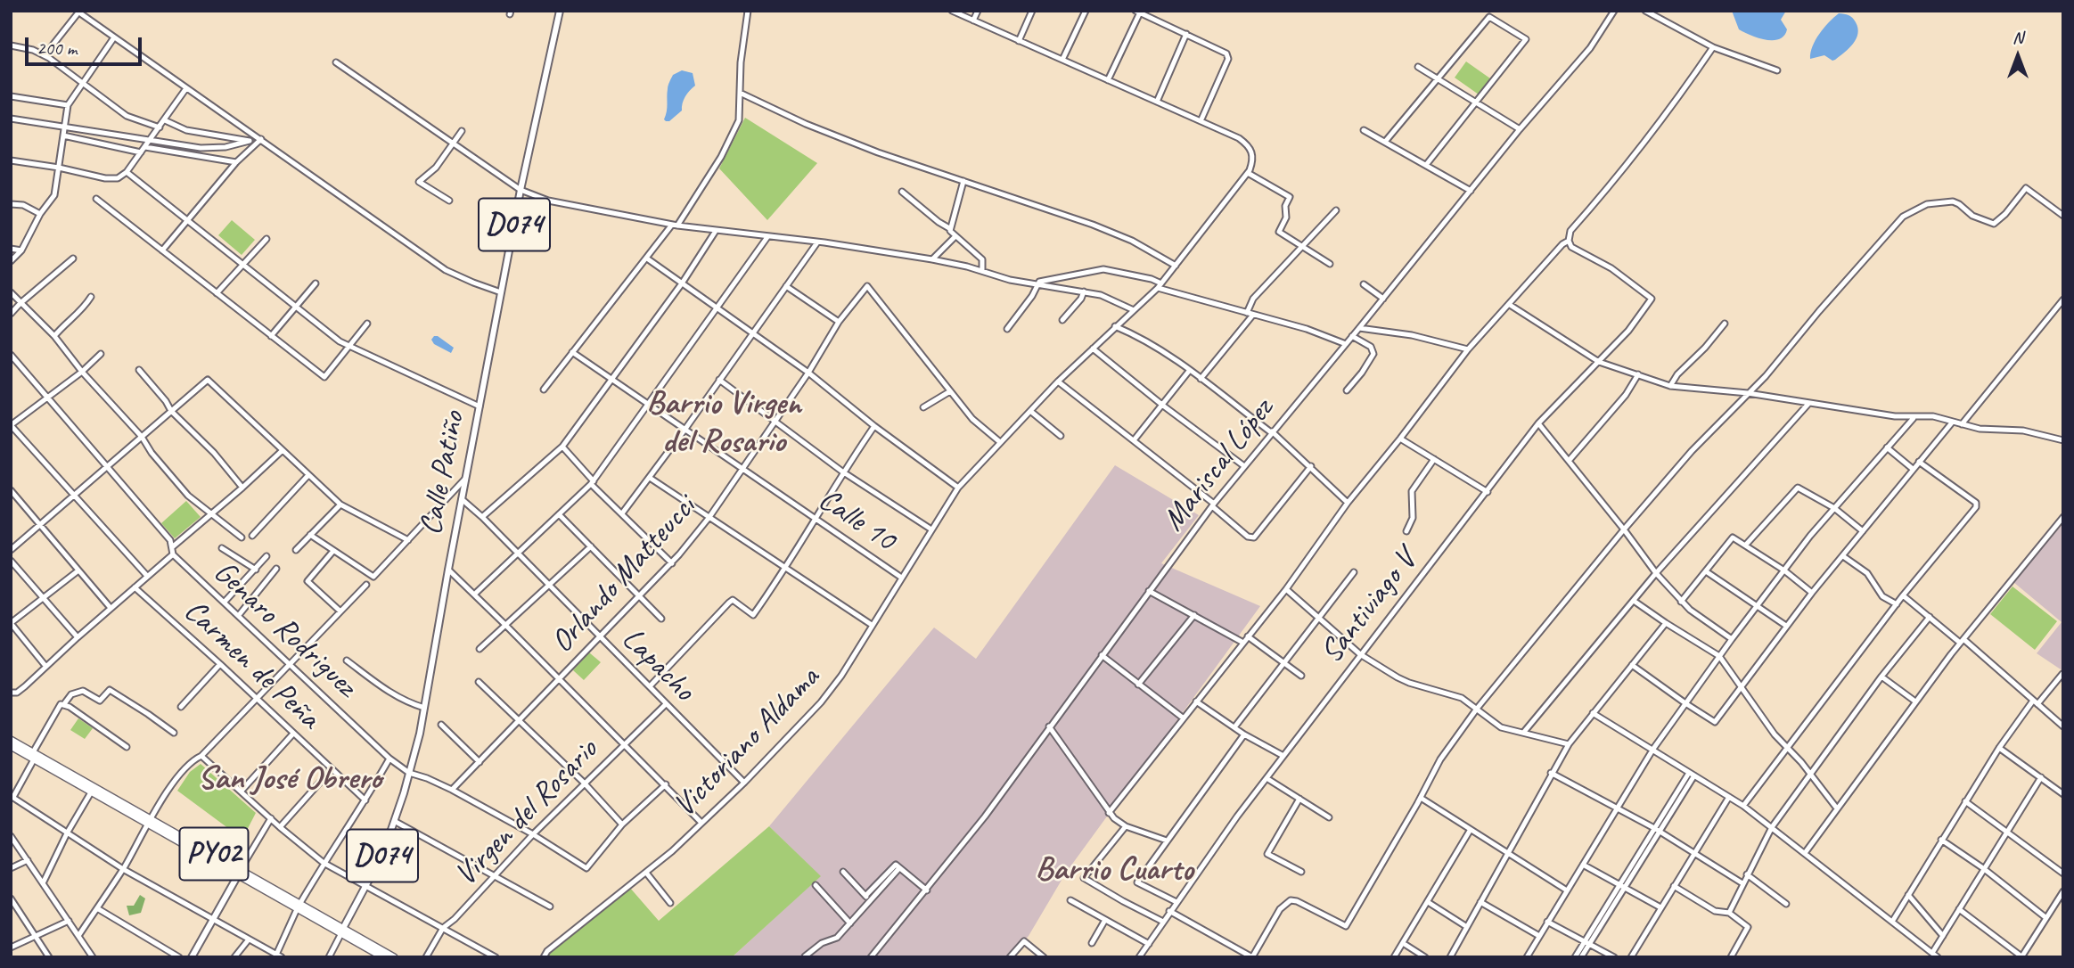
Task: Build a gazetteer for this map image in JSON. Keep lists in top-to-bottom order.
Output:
{
  "streets": {
    "highway": ["PY02"],
    "main road": ["D074", "Calle Patiño"],
    "street": [
      "Mariscal López",
      "Calle 10",
      "Orlando Matteucci",
      "Santiviago V",
      "Genaro Rodriguez",
      "Carmen de Peña",
      "Lapacho",
      "Victoriano Aldama",
      "Virgen del Rosario"
    ]
  },
  "crossings": [
    ["Calle Patiño", "Genaro Rodriguez"],
    ["Calle Patiño", "Lapacho"],
    ["Calle Patiño", "PY02"],
    ["Calle 10", "Orlando Matteucci"],
    ["Calle 10", "Victoriano Aldama"],
    ["Orlando Matteucci", "Genaro Rodriguez"],
    ["Orlando Matteucci", "Lapacho"],
    ["Genaro Rodriguez", "Virgen del Rosario"],
    ["Lapacho", "Victoriano Aldama"],
    ["Lapacho", "Virgen del Rosario"]
  ],
  "districts": ["Barrio Virgen del Rosario", "San José Obrero", "Barrio Cuarto"],
  "scale_bar": "200 m",
  "north": "top"
}
